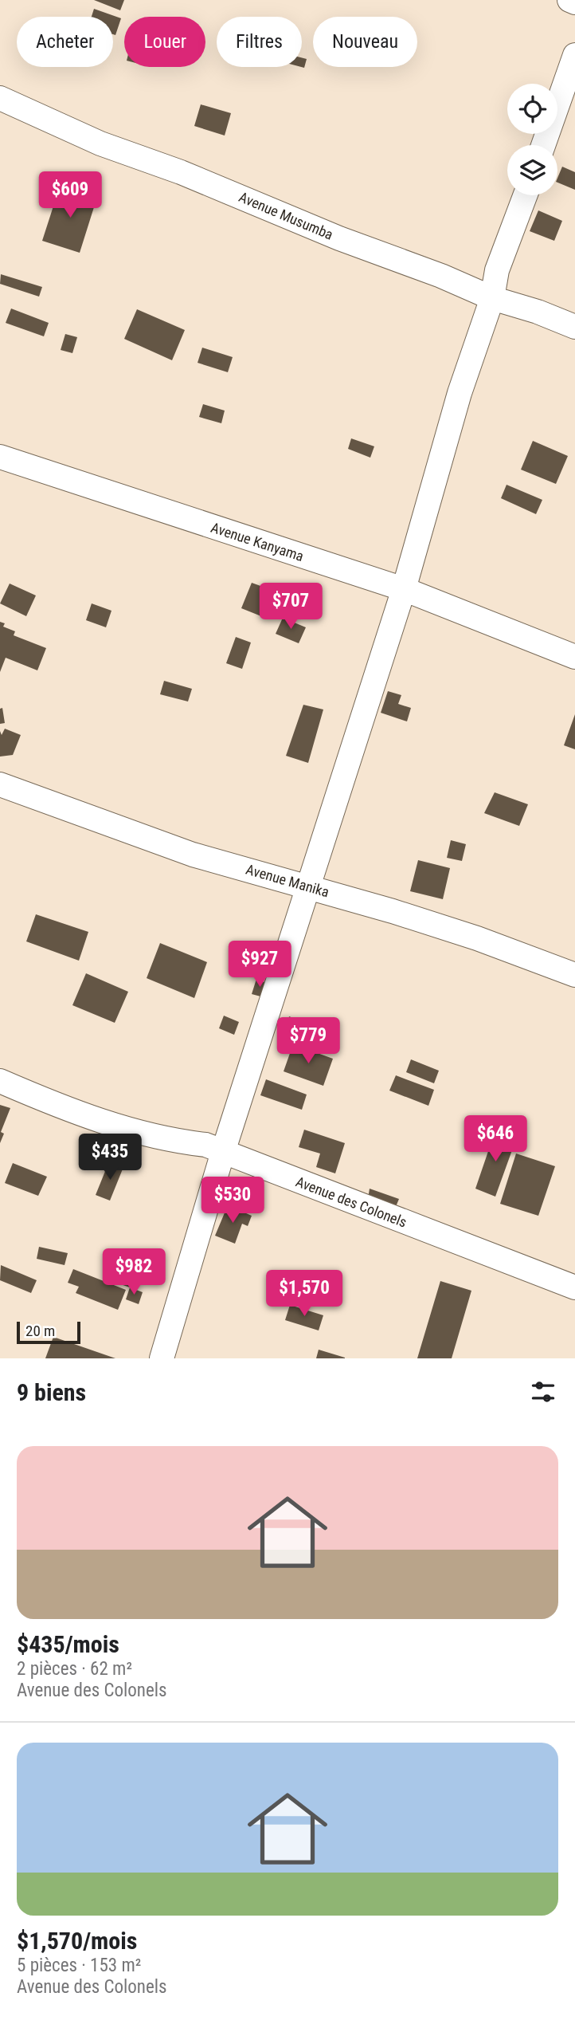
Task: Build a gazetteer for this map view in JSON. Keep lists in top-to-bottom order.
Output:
{
  "streets": {
    "street": [
      "Avenue Musumba",
      "Avenue Kanyama",
      "Avenue Manika",
      "Avenue des Colonels"
    ]
  },
  "scale_bar": "20 m",
  "page": {
    "chip": [
      "Acheter",
      "Louer",
      "Filtres",
      "Nouveau"
    ],
    "price": [
      "$609",
      "$707",
      "$927",
      "$779",
      "$646",
      "$435",
      "$530",
      "$982",
      "$1,570"
    ],
    "scale": "20 m",
    "heading": "9 biens",
    "list": [
      {
        "name": "$435/mois",
        "note": "2 pièces · 62 m² · Avenue des Colonels"
      },
      {
        "name": "$1,570/mois",
        "note": "5 pièces · 153 m² · Avenue des Colonels"
      }
    ]
  }
}
